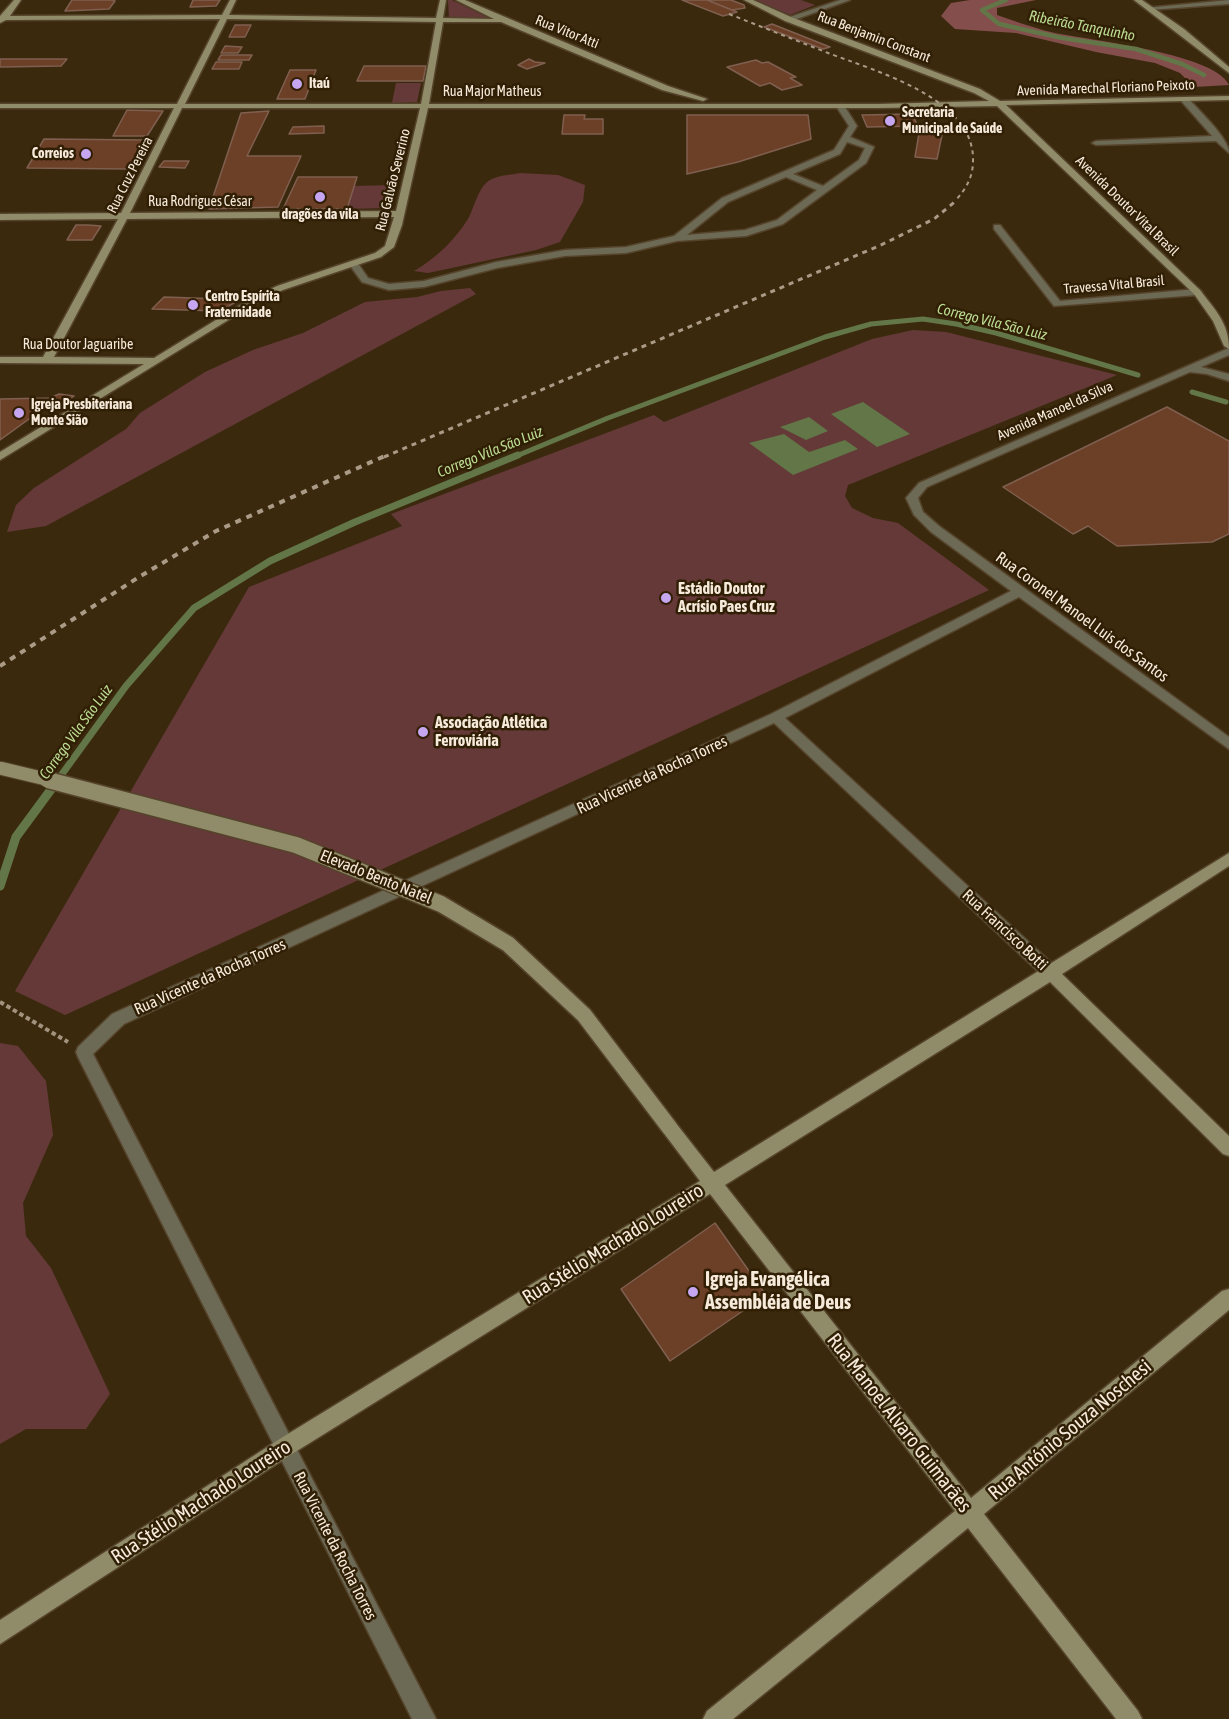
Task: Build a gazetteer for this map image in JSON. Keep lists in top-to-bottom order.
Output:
{
  "streets": {
    "main road": [
      "Rua Vitor Atti",
      "Rua Benjamin Constant",
      "Avenida Marechal Floriano Peixoto",
      "Rua Major Matheus",
      "Rua Cruz Pereira",
      "Rua Galvão Severino",
      "Rua Rodrigues César",
      "Avenida Doutor Vital Brasil",
      "Rua Doutor Jaguaribe",
      "Elevado Bento Natel",
      "Rua Francisco Botti",
      "Rua Stélio Machado Loureiro",
      "Rua Manoel Alvaro Guimarães",
      "Rua António Souza Noschesi"
    ],
    "street": [
      "Travessa Vital Brasil",
      "Avenida Manoel da Silva",
      "Rua Coronel Manoel Luis dos Santos",
      "Rua Vicente da Rocha Torres"
    ]
  },
  "crossings": [
    ["Rua Benjamin Constant", "Avenida Marechal Floriano Peixoto"],
    ["Rua Benjamin Constant", "Rua Major Matheus"],
    ["Avenida Marechal Floriano Peixoto", "Rua Major Matheus"],
    ["Avenida Marechal Floriano Peixoto", "Avenida Doutor Vital Brasil"],
    ["Rua Major Matheus", "Rua Cruz Pereira"],
    ["Rua Major Matheus", "Rua Galvão Severino"],
    ["Rua Cruz Pereira", "Rua Rodrigues César"],
    ["Rua Cruz Pereira", "Rua Doutor Jaguaribe"],
    ["Rua Galvão Severino", "Rua Rodrigues César"],
    ["Rua Galvão Severino", "Rua Doutor Jaguaribe"],
    ["Avenida Doutor Vital Brasil", "Travessa Vital Brasil"],
    ["Avenida Manoel da Silva", "Rua Coronel Manoel Luis dos Santos"],
    ["Rua Coronel Manoel Luis dos Santos", "Rua Vicente da Rocha Torres"],
    ["Rua Vicente da Rocha Torres", "Rua Francisco Botti"],
    ["Rua Vicente da Rocha Torres", "Rua Stélio Machado Loureiro"],
    ["Elevado Bento Natel", "Rua Manoel Alvaro Guimarães"],
    ["Rua Francisco Botti", "Rua Stélio Machado Loureiro"],
    ["Rua Stélio Machado Loureiro", "Rua Manoel Alvaro Guimarães"],
    ["Rua Manoel Alvaro Guimarães", "Rua António Souza Noschesi"]
  ],
  "water": ["Ribeirão Tanquinho", "Corrego Vila São Luiz"],
  "places": [
    "Itaú",
    "Secretaria Municipal de Saúde",
    "Correios",
    "dragões da vila",
    "Centro Espírita Fraternidade",
    "Igreja Presbiteriana Monte Sião",
    "Estádio Doutor Acrísio Paes Cruz",
    "Associação Atlética Ferroviária",
    "Igreja Evangélica Assembléia de Deus"
  ]
}
